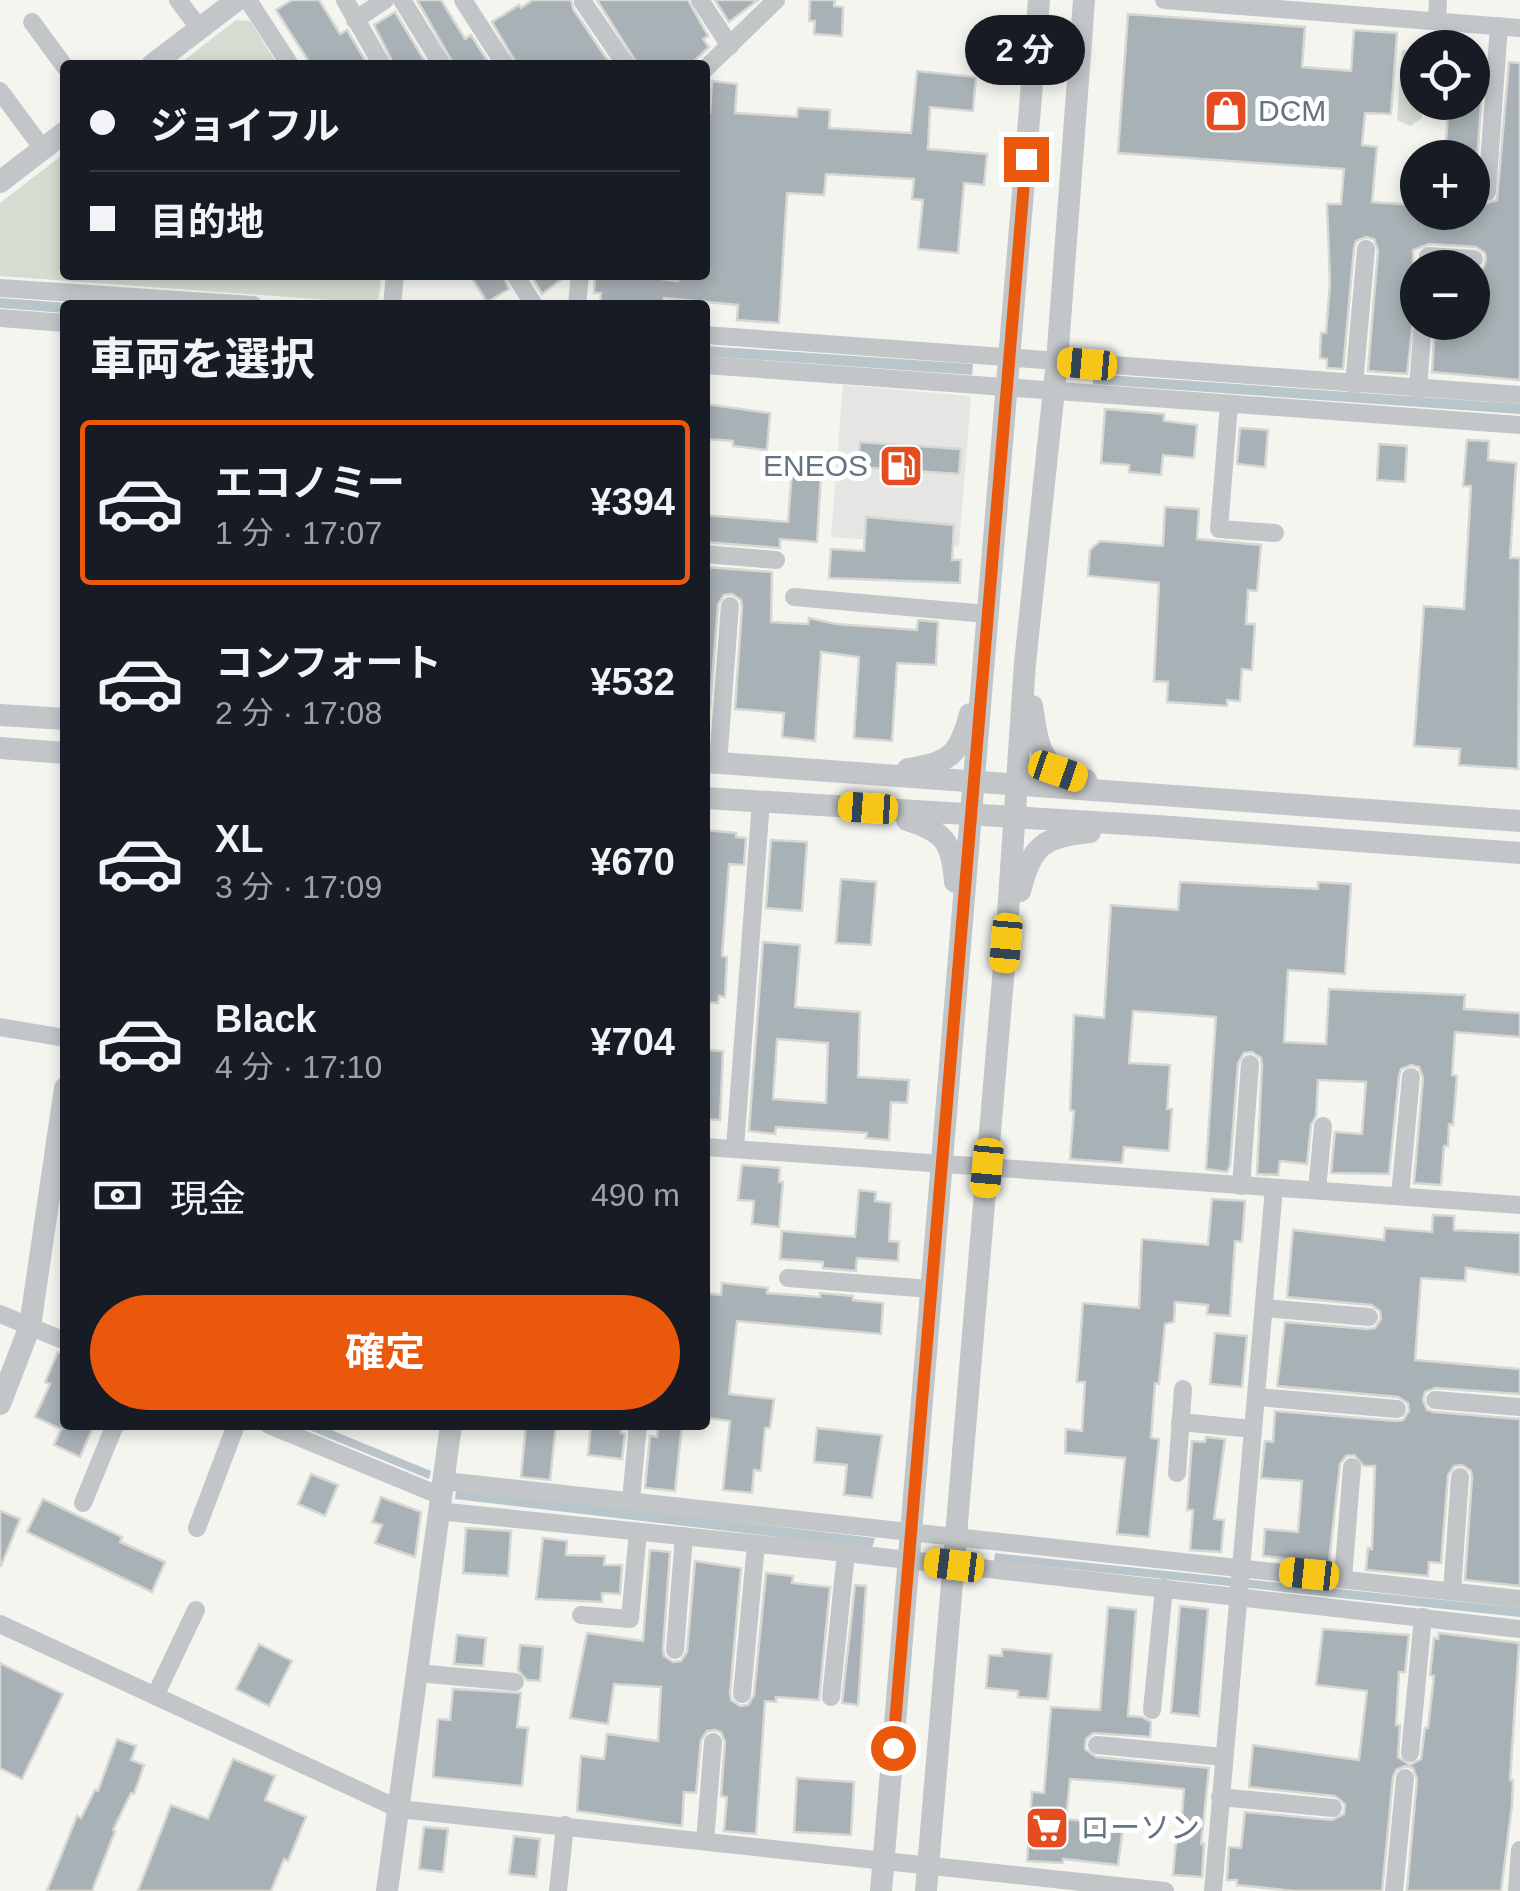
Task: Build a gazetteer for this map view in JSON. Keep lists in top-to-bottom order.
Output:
{
  "places": {
    "shop": ["DCM"],
    "fuel station": ["ENEOS"],
    "supermarket": ["ローソン"]
  },
  "page": {
    "bubble": "2 分",
    "map_buttons": ["+", "−"],
    "banner": ["ジョイフル", "目的地"],
    "heading": "車両を選択",
    "list": [
      {
        "name": "エコノミー",
        "note": "1 分 · 17:07",
        "value": "¥394"
      },
      {
        "name": "コンフォート",
        "note": "2 分 · 17:08",
        "value": "¥532"
      },
      {
        "name": "XL",
        "note": "3 分 · 17:09",
        "value": "¥670"
      },
      {
        "name": "Black",
        "note": "4 分 · 17:10",
        "value": "¥704"
      }
    ],
    "pay": ["現金", "490 m"],
    "buttons": "確定"
  }
}
